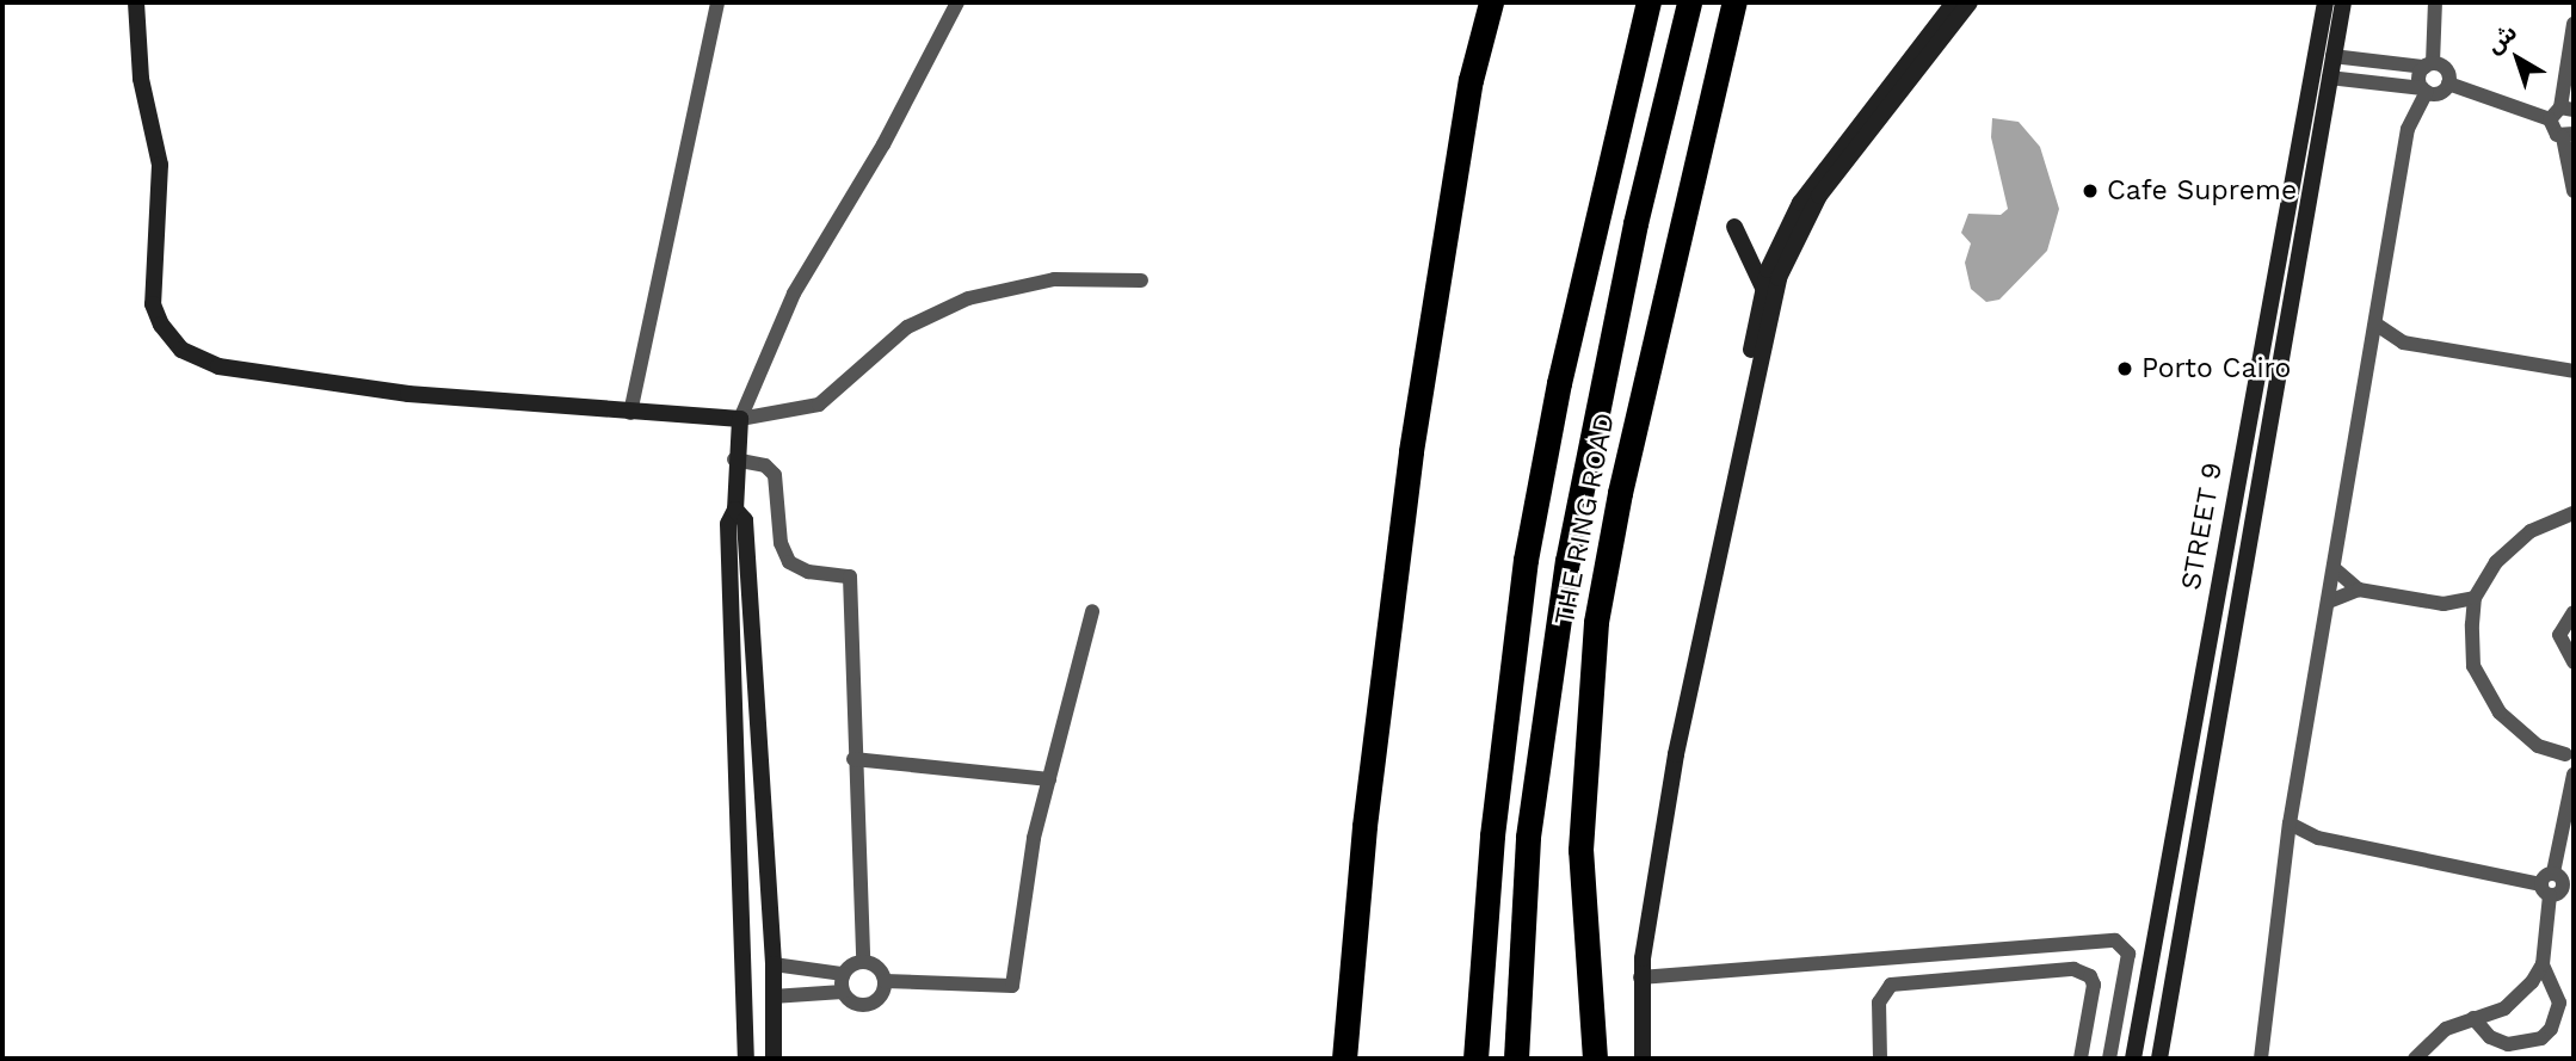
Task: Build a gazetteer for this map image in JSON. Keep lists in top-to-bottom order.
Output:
{
  "streets": {
    "highway": ["THE RING ROAD"],
    "street": ["STREET 9"]
  },
  "places": ["Cafe Supreme", "Porto Cairo"],
  "north": "top left"
}
